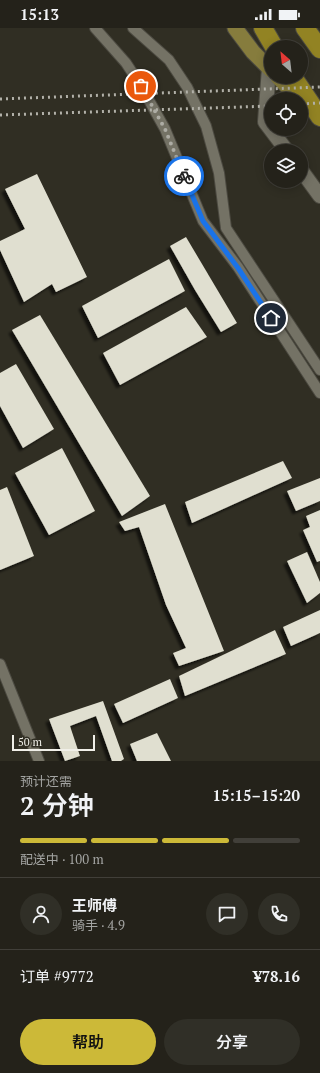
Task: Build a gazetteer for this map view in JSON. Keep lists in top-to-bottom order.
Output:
{
  "scale_bar": "50 m",
  "north": "top left",
  "page": {
    "status": "15:13",
    "scale": "50 m",
    "heading": ["2 分钟", "预计还需", "15:15–15:20"],
    "panel": [
      "王师傅",
      "骑手 · 4.9",
      "订单 #9772",
      "¥78.16"
    ],
    "bar": "配送中 · 100 m",
    "buttons": ["帮助", "分享"]
  }
}
